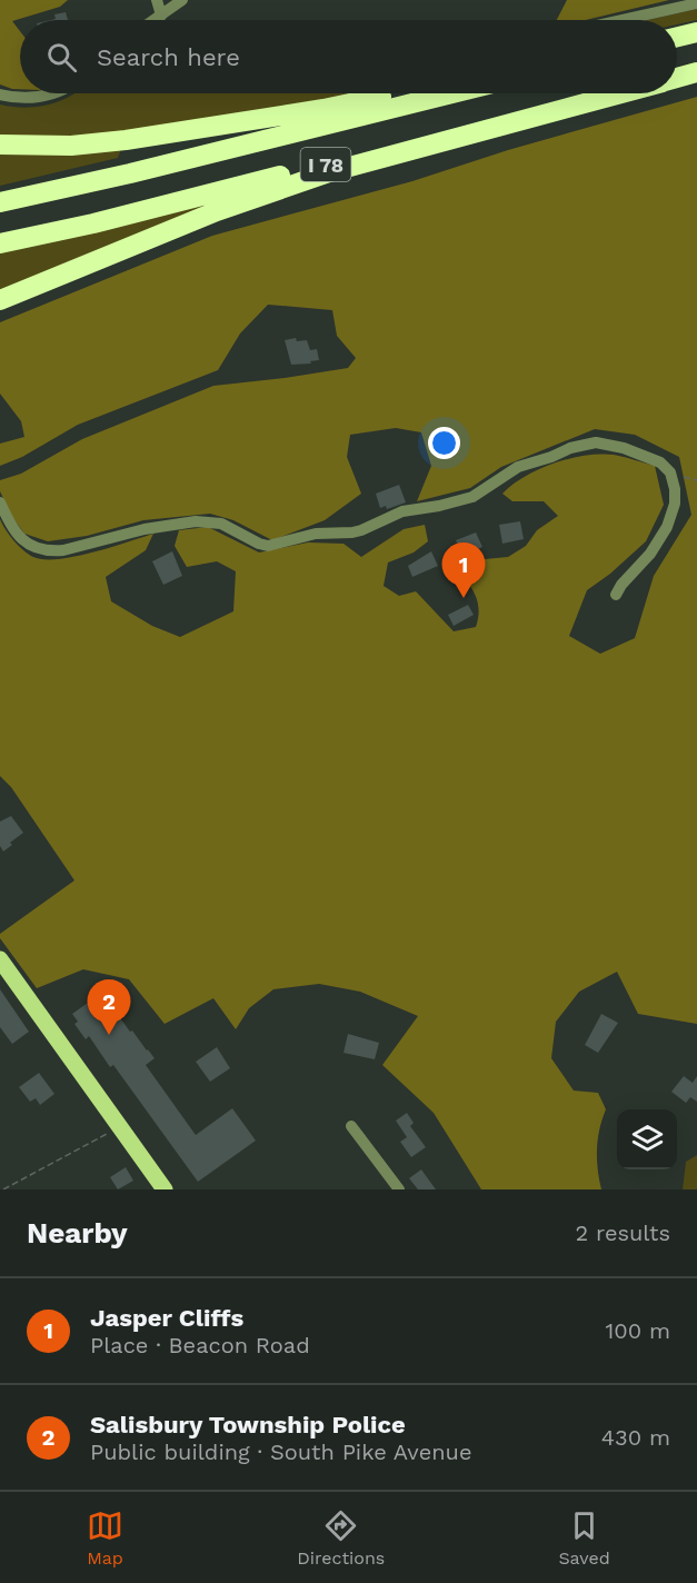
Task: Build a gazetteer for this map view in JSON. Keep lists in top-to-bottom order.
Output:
{
  "streets": {
    "highway": ["I 78"]
  },
  "page": {
    "search": "Search here",
    "pins": ["1", "2"],
    "heading": ["Nearby", "2 results"],
    "list": [
      {
        "mark": "1",
        "name": "Jasper Cliffs",
        "note": "Place · Beacon Road",
        "value": "100 m"
      },
      {
        "mark": "2",
        "name": "Salisbury Township Police",
        "note": "Public building · South Pike Avenue",
        "value": "430 m"
      }
    ],
    "nav": ["Map", "Directions", "Saved"]
  }
}
